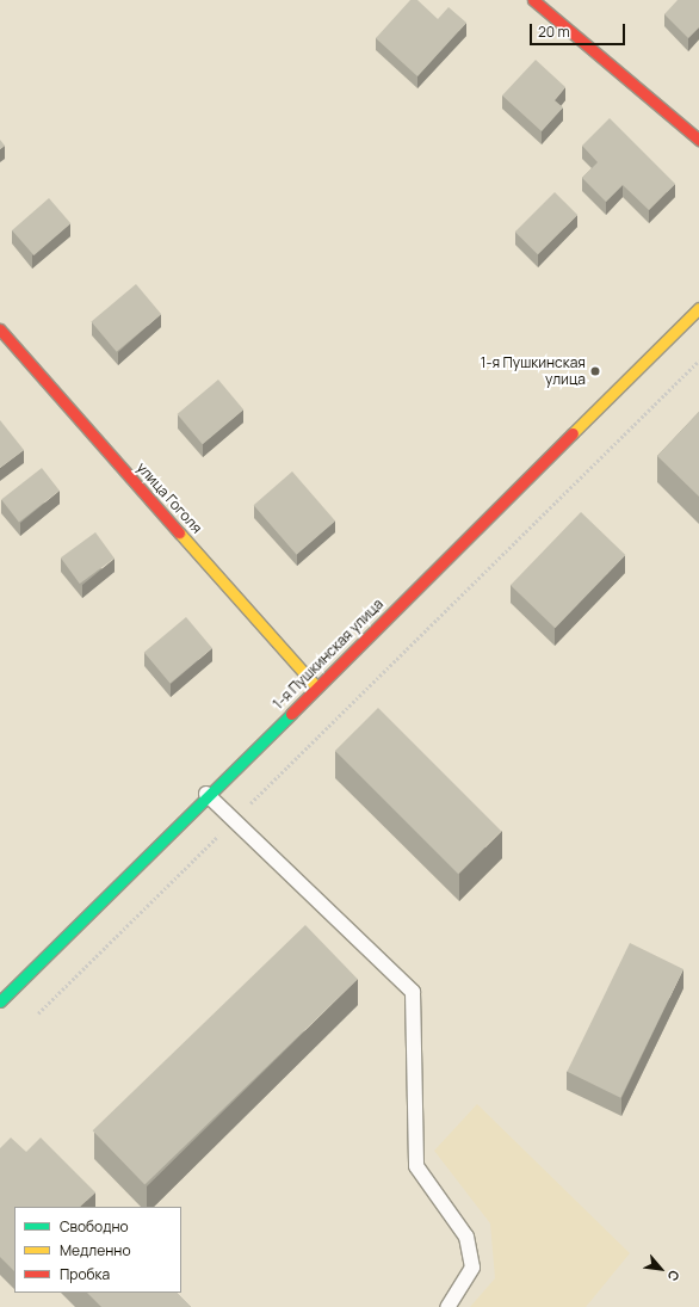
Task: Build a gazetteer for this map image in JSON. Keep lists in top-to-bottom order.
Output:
{
  "streets": {
    "main road": ["улица Гоголя", "1-я Пушкинская улица"]
  },
  "crossings": [
    ["улица Гоголя", "1-я Пушкинская улица"]
  ],
  "places": ["1-я Пушкинская улица"],
  "legend": ["Свободно", "Медленно", "Пробка"],
  "scale_bar": "20 m",
  "north": "bottom right"
}
